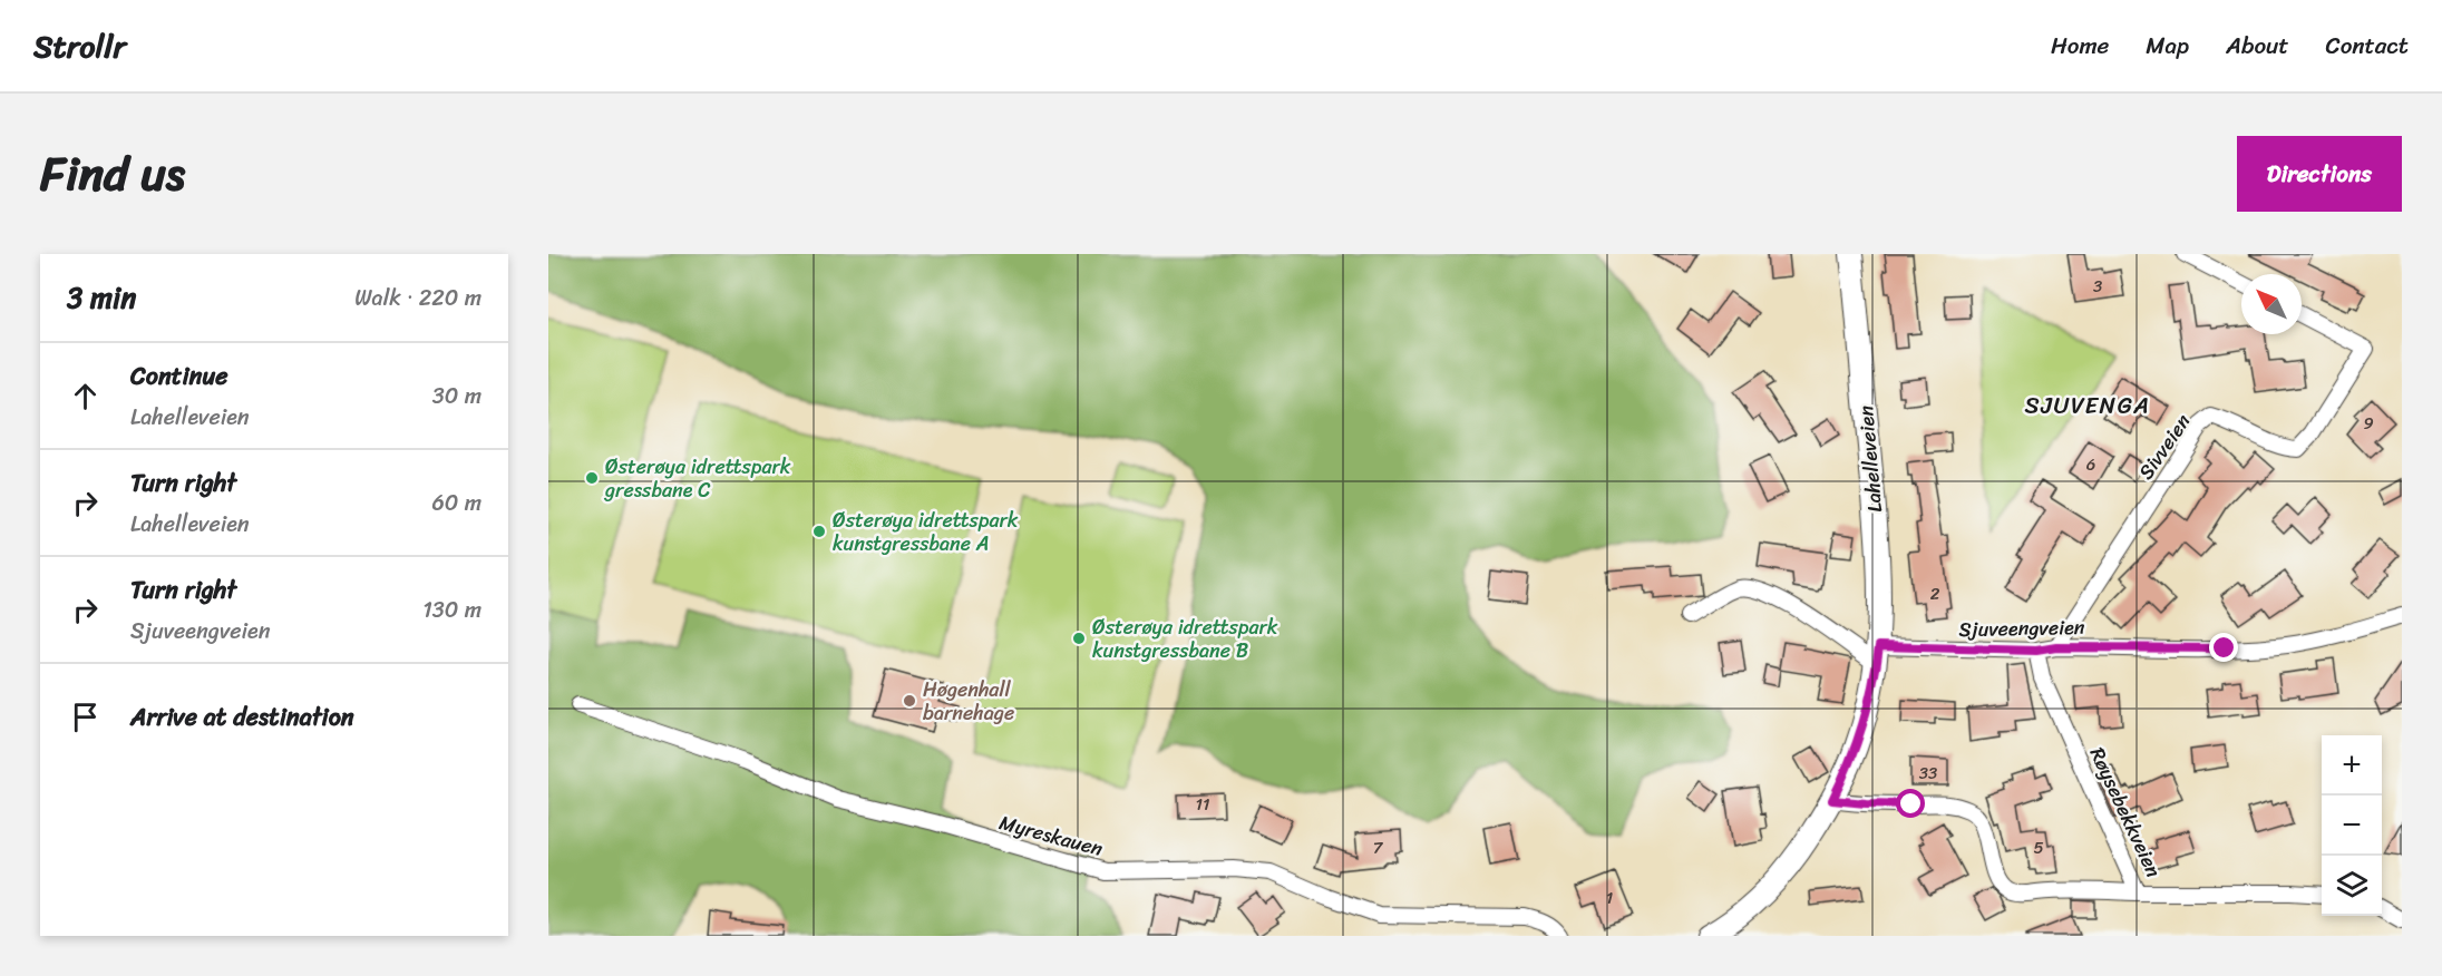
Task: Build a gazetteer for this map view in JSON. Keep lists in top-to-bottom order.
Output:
{
  "streets": {
    "street": [
      "Sivveien",
      "Lahelleveien",
      "Sjuveengveien",
      "Røysebekkveien",
      "Myreskauen"
    ]
  },
  "crossings": [
    ["Sivveien", "Sjuveengveien"],
    ["Lahelleveien", "Sjuveengveien"],
    ["Sjuveengveien", "Røysebekkveien"]
  ],
  "districts": ["SJUVENGA"],
  "places": [
    "Østerøya idrettspark gressbane C",
    "Østerøya idrettspark kunstgressbane A",
    "Østerøya idrettspark kunstgressbane B",
    "Høgenhall barnehage"
  ],
  "house_numbers": [
    "3",
    "9",
    "6",
    "2",
    "33",
    "11",
    "7",
    "5",
    "1"
  ],
  "north": "top left",
  "page": {
    "header": "Strollr",
    "nav": [
      "Home",
      "Map",
      "About",
      "Contact"
    ],
    "title": "Find us",
    "buttons": "Directions",
    "heading": ["3 min", "Walk · 220 m"],
    "list": [
      ["Continue", "Lahelleveien", "30 m"],
      ["Turn right", "Lahelleveien", "60 m"],
      ["Turn right", "Sjuveengveien", "130 m"],
      "Arrive at destination"
    ],
    "map_buttons": ["+", "−"]
  }
}
